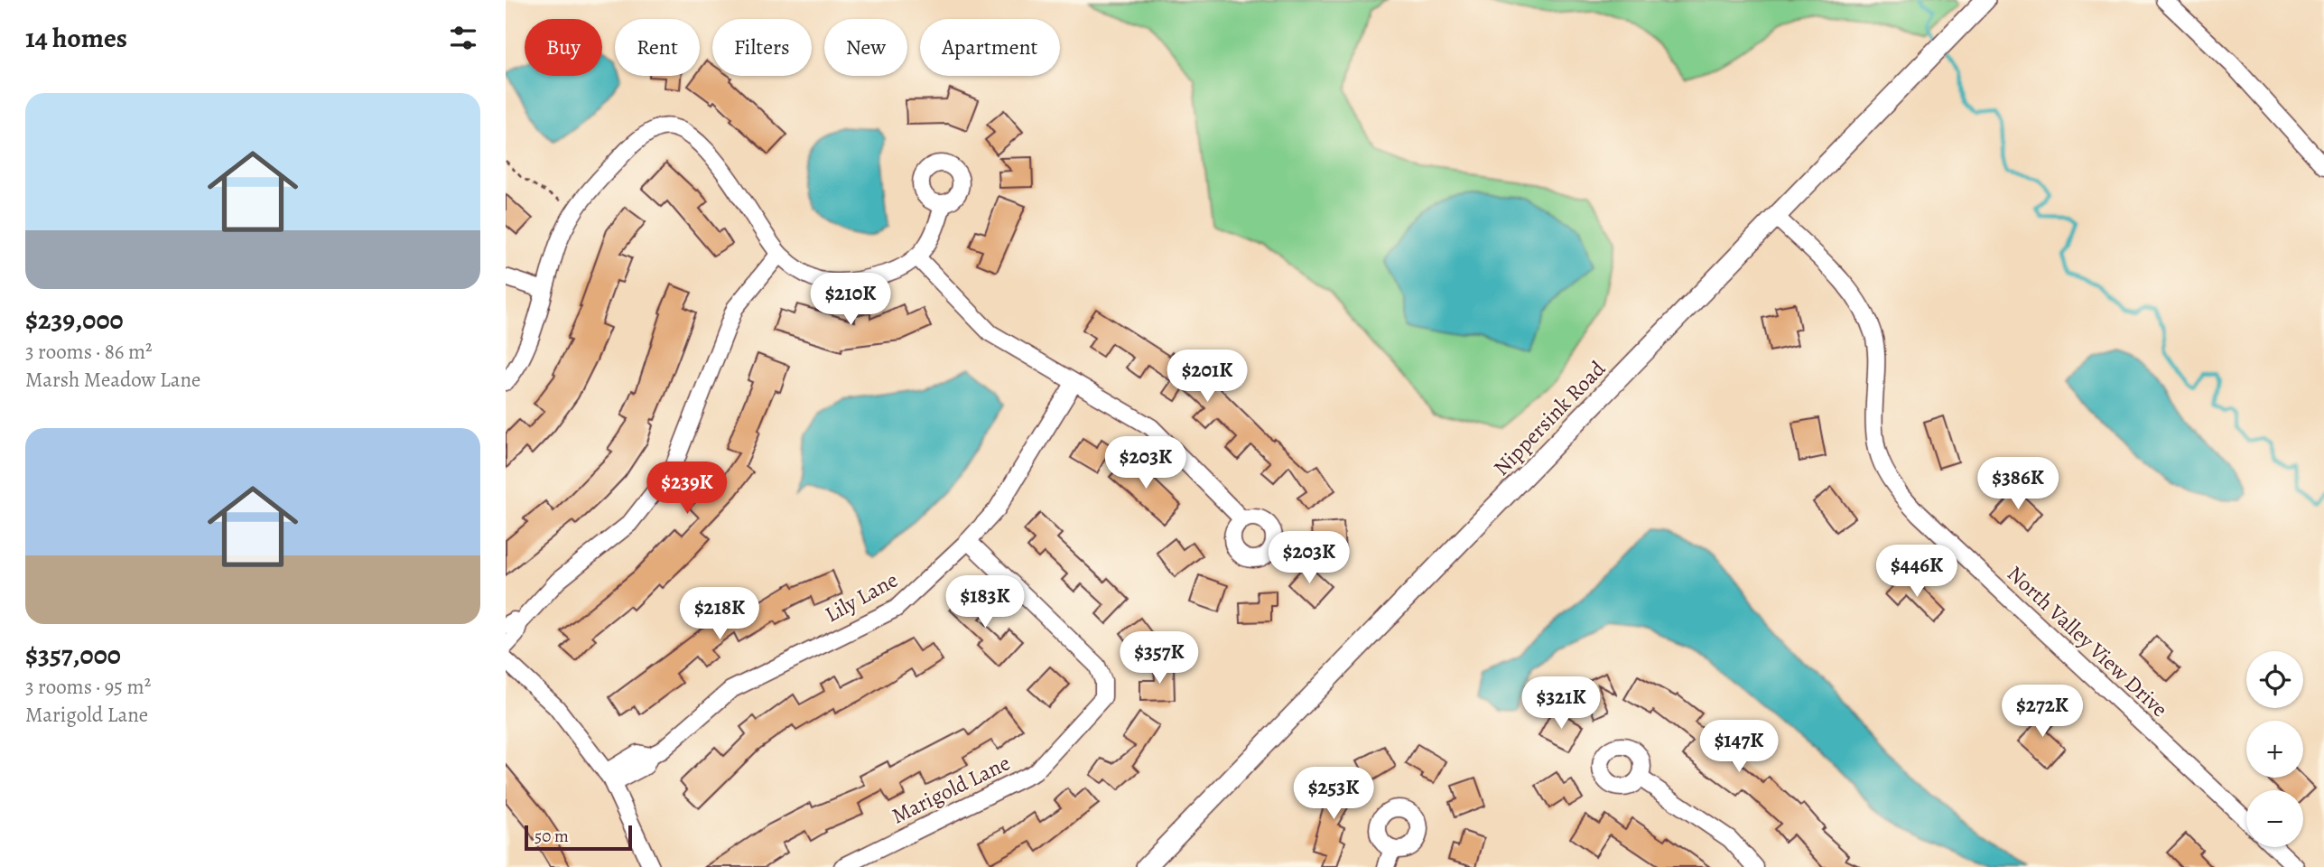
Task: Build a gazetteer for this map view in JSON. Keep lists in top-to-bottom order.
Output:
{
  "streets": {
    "street": [
      "Nippersink Road",
      "Lily Lane",
      "North Valley View Drive",
      "Marigold Lane"
    ]
  },
  "crossings": [
    ["Nippersink Road", "North Valley View Drive"],
    ["Lily Lane", "Marigold Lane"]
  ],
  "scale_bar": "50 m",
  "page": {
    "heading": "14 homes",
    "chip": [
      "Buy",
      "Rent",
      "Filters",
      "New",
      "Apartment"
    ],
    "list": [
      {
        "name": "$239,000",
        "note": "3 rooms · 86 m² · Marsh Meadow Lane"
      },
      {
        "name": "$357,000",
        "note": "3 rooms · 95 m² · Marigold Lane"
      }
    ],
    "price": [
      "$210K",
      "$201K",
      "$203K",
      "$386K",
      "$239K",
      "$203K",
      "$446K",
      "$183K",
      "$218K",
      "$357K",
      "$321K",
      "$272K",
      "$147K",
      "$253K"
    ],
    "map_buttons": ["+", "−"],
    "scale": "50 m"
  }
}
